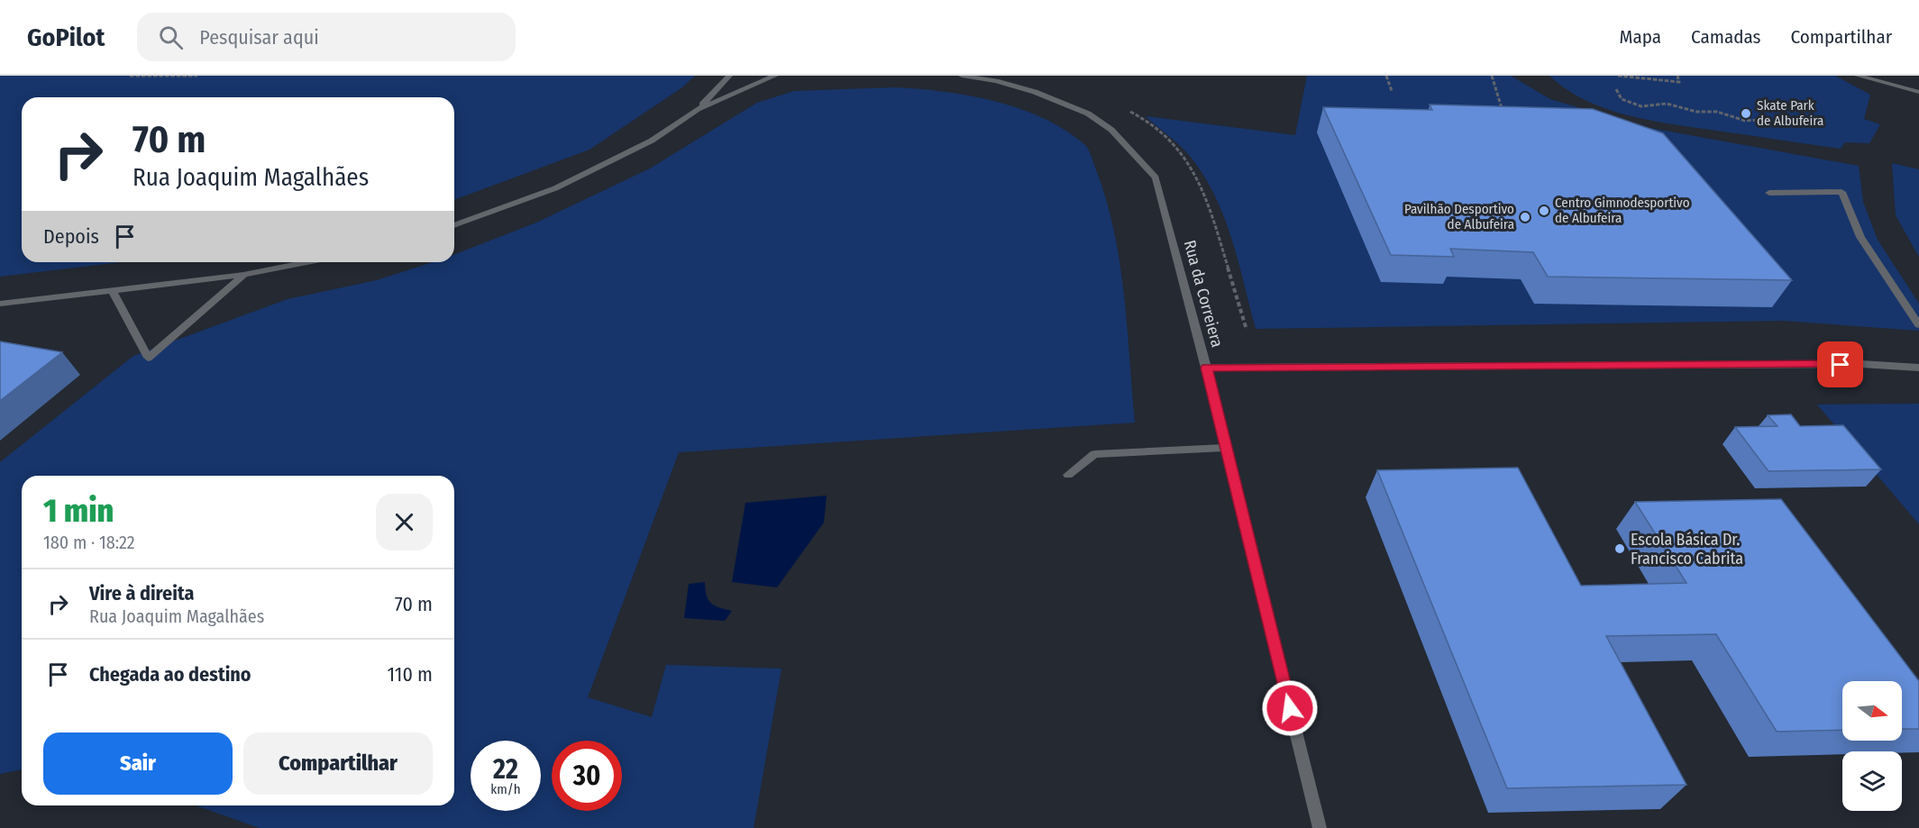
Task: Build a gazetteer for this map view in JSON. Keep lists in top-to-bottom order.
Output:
{
  "streets": {
    "street": ["Rua da Correiera"]
  },
  "places": [
    "Skate Park de Albufeira",
    "Centro Gimnodesportivo de Albufeira",
    "Pavilhão Desportivo de Albufeira",
    "Escola Básica Dr. Francisco Cabrita"
  ],
  "north": "right",
  "page": {
    "header": "GoPilot",
    "search": "Pesquisar aqui",
    "nav": ["Mapa", "Camadas", "Compartilhar"],
    "turn": ["70 m", "Rua Joaquim Magalhães"],
    "then": "Depois",
    "heading": ["1 min", "180 m · 18:22"],
    "list": [
      {
        "name": "Vire à direita",
        "note": "Rua Joaquim Magalhães",
        "value": "70 m"
      },
      {
        "name": "Chegada ao destino",
        "value": "110 m"
      }
    ],
    "buttons": ["Sair", "Compartilhar"],
    "speed": "22 km/h",
    "limit": "30"
  }
}
